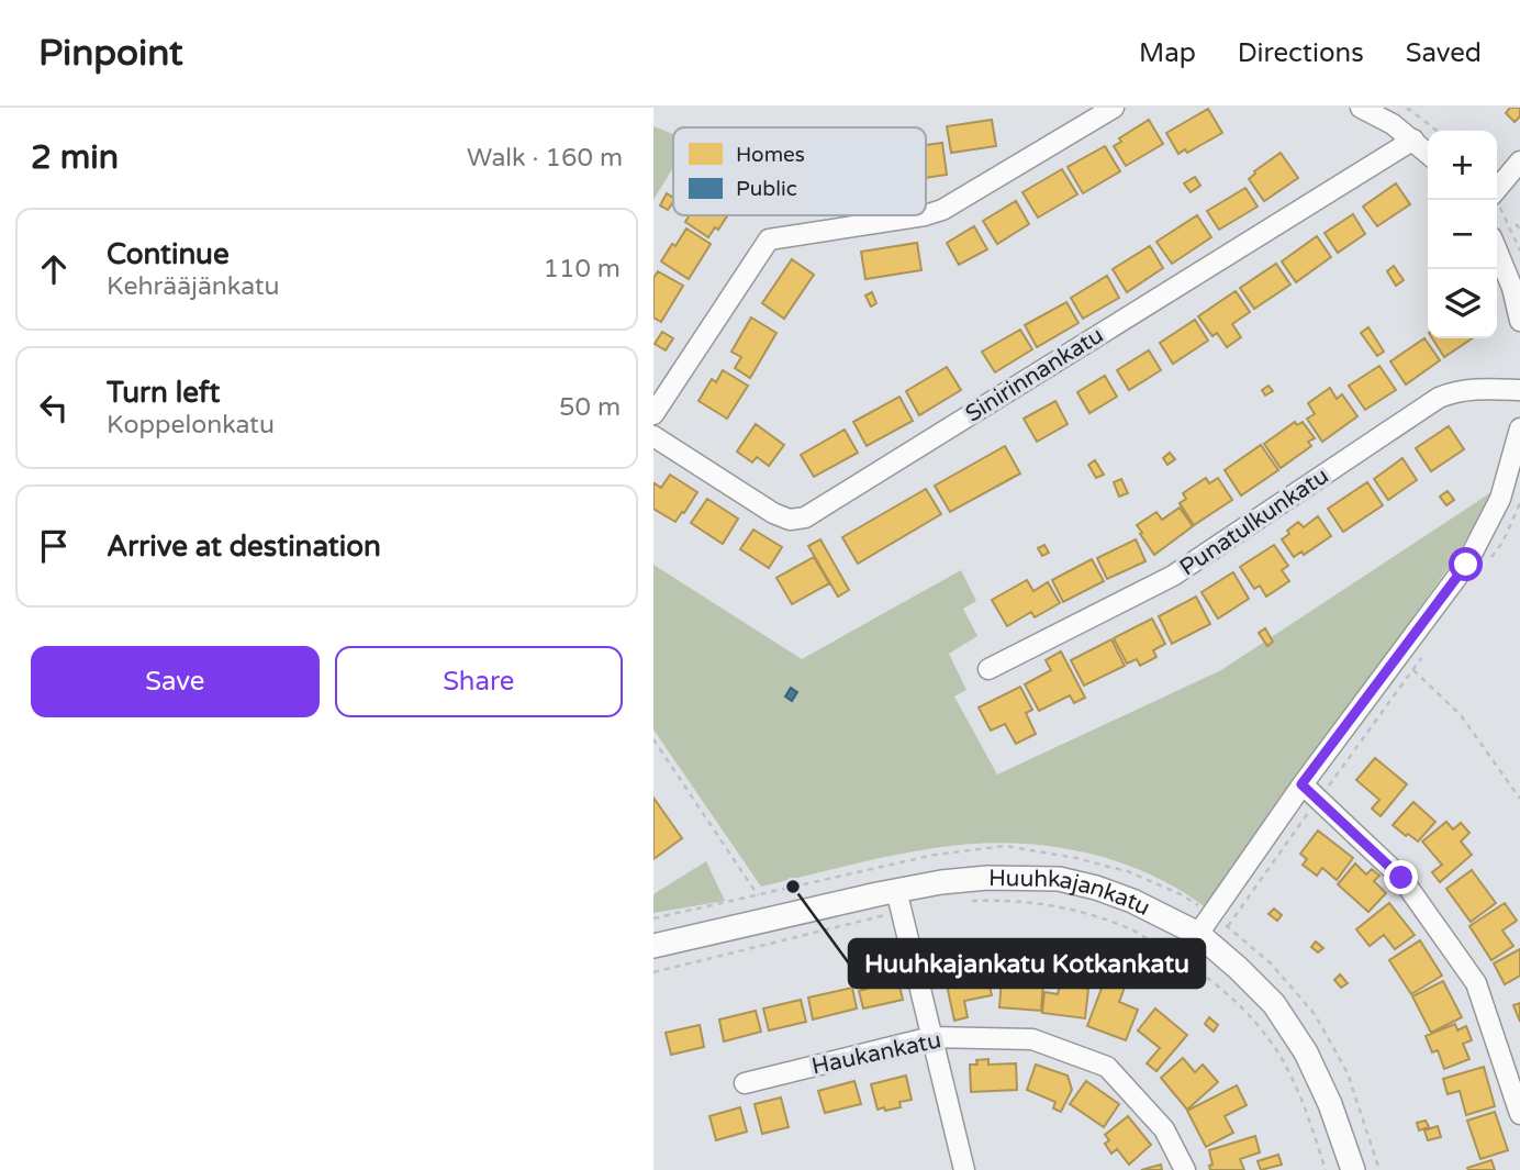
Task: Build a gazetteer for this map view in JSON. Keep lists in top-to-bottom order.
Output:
{
  "streets": {
    "street": [
      "Sinirinnankatu",
      "Punatulkunkatu",
      "Huuhkajankatu",
      "Haukankatu"
    ]
  },
  "places": ["Huuhkajankatu Kotkankatu"],
  "legend": ["Homes", "Public"],
  "page": {
    "header": "Pinpoint",
    "nav": ["Map", "Directions", "Saved"],
    "heading": ["2 min", "Walk · 160 m"],
    "map_buttons": ["+", "−"],
    "list": [
      ["Continue", "Kehrääjänkatu", "110 m"],
      ["Turn left", "Koppelonkatu", "50 m"],
      "Arrive at destination"
    ],
    "buttons": ["Save", "Share"]
  }
}
